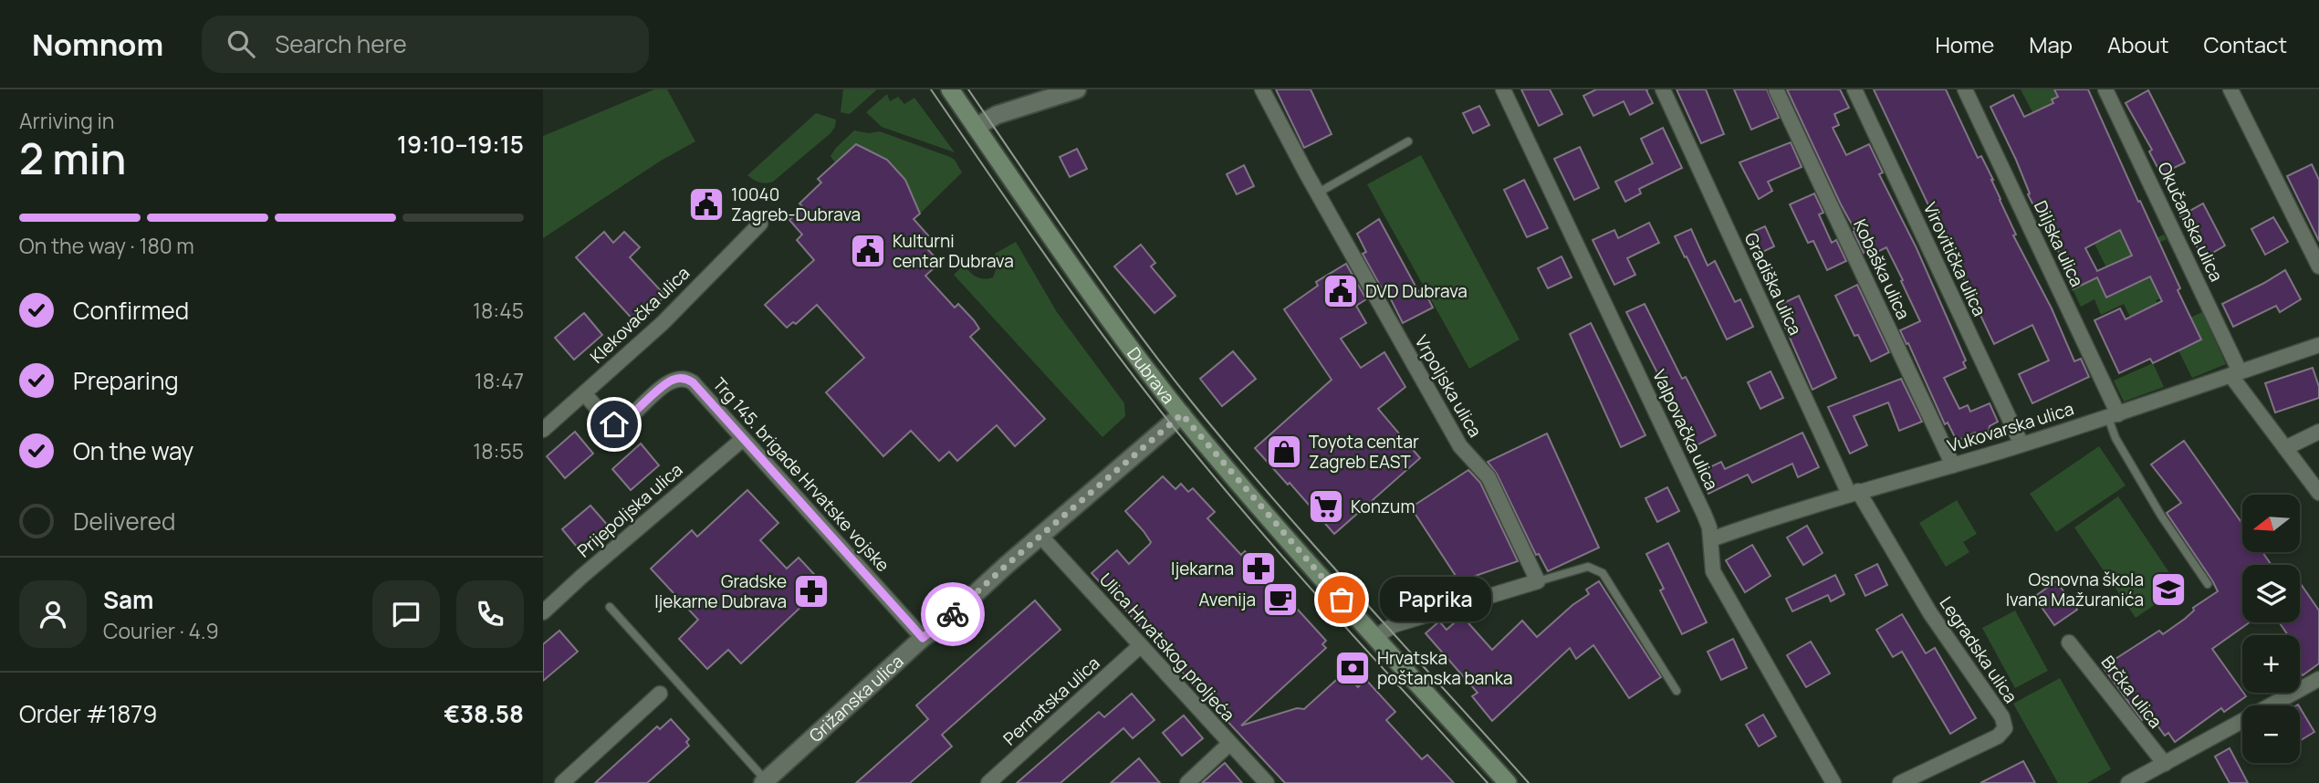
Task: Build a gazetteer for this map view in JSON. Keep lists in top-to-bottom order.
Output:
{
  "streets": {
    "main road": ["Dubrava"],
    "street": [
      "Okučanska ulica",
      "Diljska ulica",
      "Virovitička ulica",
      "Kobaška ulica",
      "Gradiška ulica",
      "Klekovačka ulica",
      "Vrpoljska ulica",
      "Vukovarska ulica",
      "Valpovačka ulica",
      "Trg 145. brigade Hrvatske vojske",
      "Prijepoljska ulica",
      "Ulica Hrvatskog proljeća",
      "Legradska ulica",
      "Brčka ulica",
      "Grižanska ulica",
      "Pernatska ulica"
    ]
  },
  "crossings": [
    ["Okučanska ulica", "Vukovarska ulica"],
    ["Diljska ulica", "Vukovarska ulica"],
    ["Virovitička ulica", "Vukovarska ulica"],
    ["Kobaška ulica", "Vukovarska ulica"],
    ["Gradiška ulica", "Vukovarska ulica"],
    ["Gradiška ulica", "Legradska ulica"],
    ["Klekovačka ulica", "Trg 145. brigade Hrvatske vojske"],
    ["Dubrava", "Grižanska ulica"],
    ["Vukovarska ulica", "Valpovačka ulica"],
    ["Vukovarska ulica", "Legradska ulica"],
    ["Trg 145. brigade Hrvatske vojske", "Prijepoljska ulica"],
    ["Trg 145. brigade Hrvatske vojske", "Grižanska ulica"],
    ["Ulica Hrvatskog proljeća", "Grižanska ulica"],
    ["Ulica Hrvatskog proljeća", "Pernatska ulica"]
  ],
  "places": {
    "public building": ["10040 Zagreb-Dubrava", "Kulturni centar Dubrava", "DVD Dubrava"],
    "shop": ["Toyota centar Zagreb EAST"],
    "supermarket": ["Konzum"],
    "pharmacy": ["ljekarna", "Gradske ljekarne Dubrava"],
    "school or university": ["Osnovna škola Ivana Mažuranića"],
    "cafe": ["Avenija"],
    "other": ["Paprika"],
    "bank": ["Hrvatska poštanska banka"]
  },
  "north": "left",
  "page": {
    "header": "Nomnom",
    "search": "Search here",
    "nav": [
      "Home",
      "Map",
      "About",
      "Contact"
    ],
    "heading": ["2 min", "Arriving in", "19:10–19:15"],
    "panel": [
      "Sam",
      "Courier · 4.9",
      "Order #1879",
      "€38.58"
    ],
    "bar": "On the way · 180 m",
    "list": [
      ["Confirmed", "18:45"],
      ["Preparing", "18:47"],
      ["On the way", "18:55"],
      "Delivered"
    ],
    "map_buttons": ["+", "−"],
    "bubble": "Paprika"
  }
}
